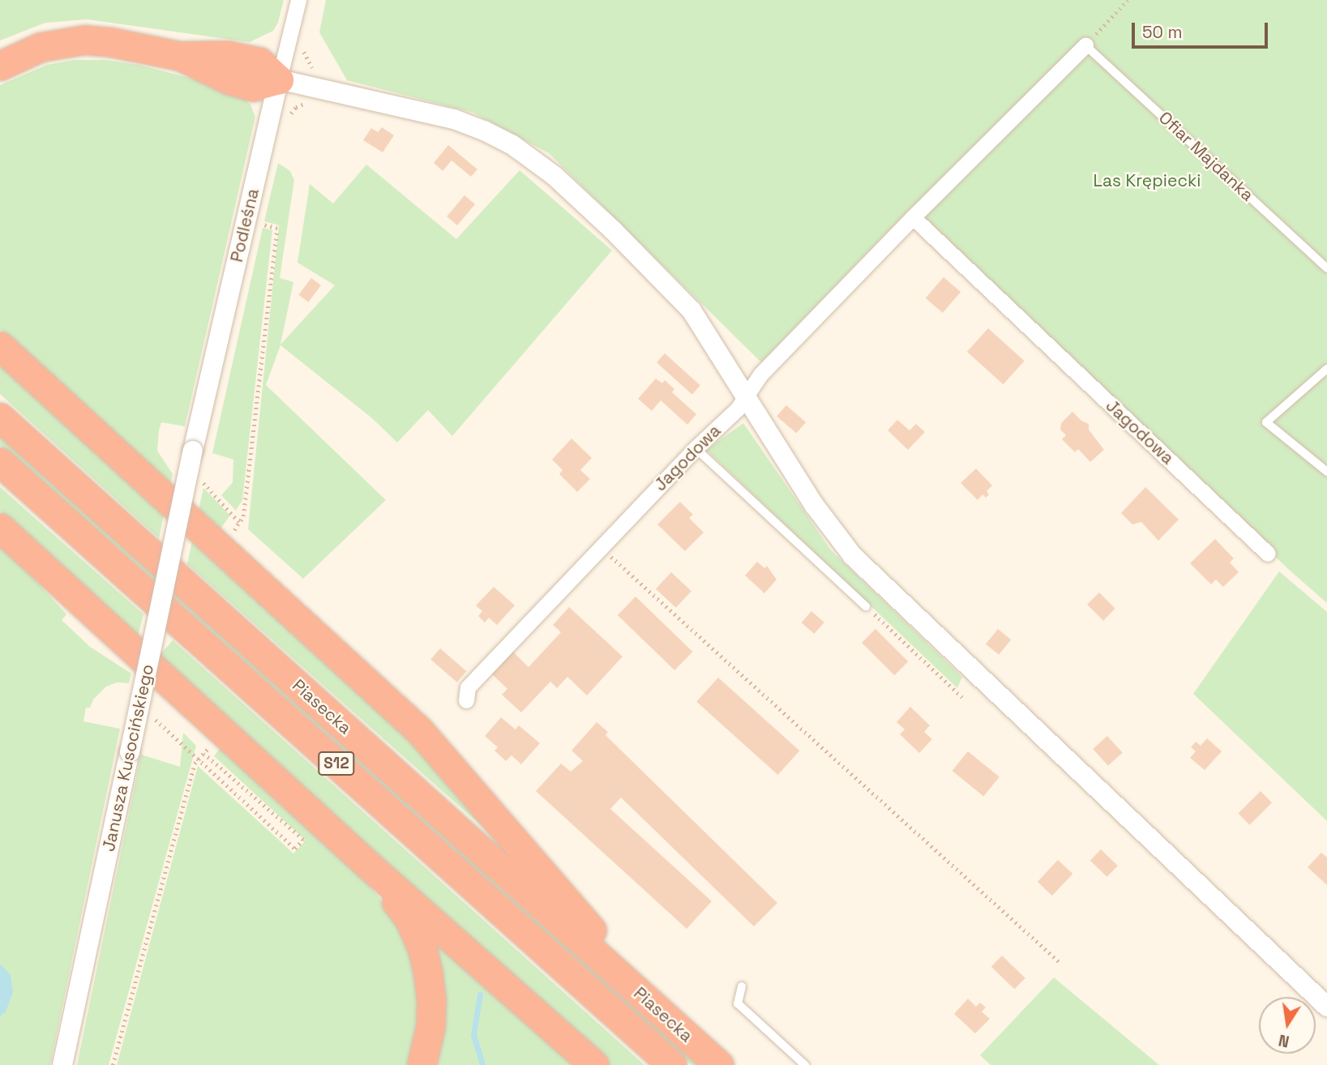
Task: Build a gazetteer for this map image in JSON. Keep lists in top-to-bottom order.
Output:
{
  "streets": {
    "highway": ["Piasecka", "S12"],
    "street": ["Podleśna", "Jagodowa", "Janusza Kusocińskiego"],
    "lane": ["Ofiar Majdanka"]
  },
  "crossings": [
    ["Ofiar Majdanka", "Jagodowa"],
    ["Podleśna", "Janusza Kusocińskiego"]
  ],
  "parks": ["Las Krępiecki"],
  "scale_bar": "50 m",
  "north": "bottom"
}
